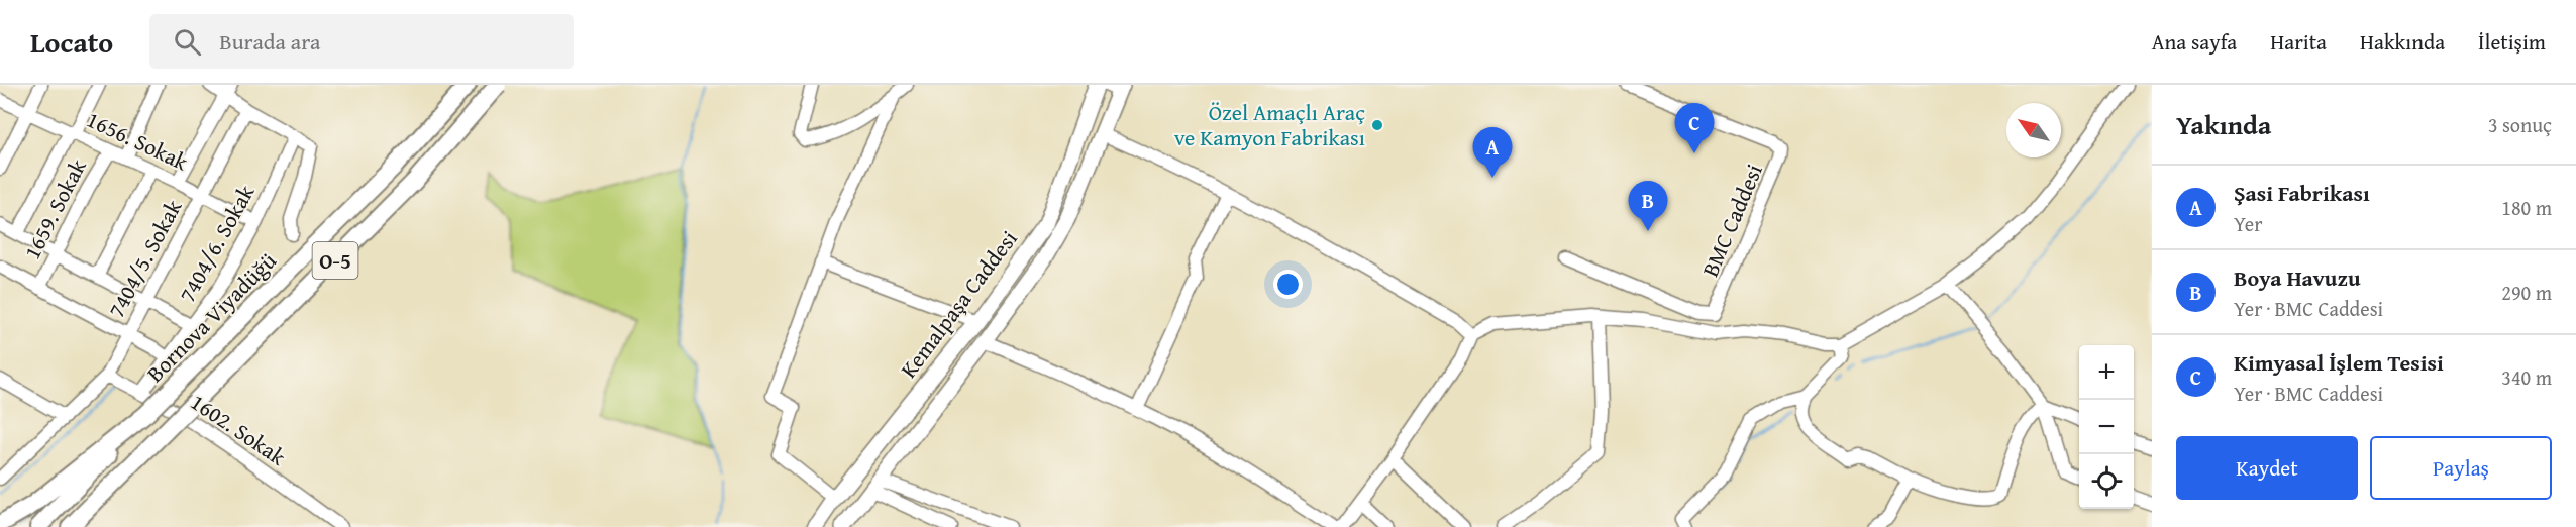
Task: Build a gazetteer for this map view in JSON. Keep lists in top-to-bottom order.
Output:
{
  "streets": {
    "highway": ["O-5", "Bornova Viyadüğü"],
    "main road": ["Kemalpaşa Caddesi"],
    "street": [
      "1656. Sokak",
      "1659. Sokak",
      "BMC Caddesi",
      "7404/6. Sokak",
      "7404/5. Sokak",
      "1602. Sokak"
    ]
  },
  "crossings": [
    ["1656. Sokak", "1659. Sokak"],
    ["1656. Sokak", "7404/6. Sokak"],
    ["1656. Sokak", "7404/5. Sokak"],
    ["7404/6. Sokak", "1602. Sokak"],
    ["7404/5. Sokak", "1602. Sokak"],
    ["O-5", "Bornova Viyadüğü"]
  ],
  "places": ["Özel Amaçlı Araç ve Kamyon Fabrikası"],
  "north": "top left",
  "page": {
    "header": "Locato",
    "search": "Burada ara",
    "nav": [
      "Ana sayfa",
      "Harita",
      "Hakkında",
      "İletişim"
    ],
    "heading": ["Yakında", "3 sonuç"],
    "pins": ["C", "A", "B"],
    "list": [
      {
        "mark": "A",
        "name": "Şasi Fabrikası",
        "note": "Yer",
        "value": "180 m"
      },
      {
        "mark": "B",
        "name": "Boya Havuzu",
        "note": "Yer · BMC Caddesi",
        "value": "290 m"
      },
      {
        "mark": "C",
        "name": "Kimyasal İşlem Tesisi",
        "note": "Yer · BMC Caddesi",
        "value": "340 m"
      }
    ],
    "map_buttons": ["+", "−"],
    "buttons": ["Kaydet", "Paylaş"]
  }
}
